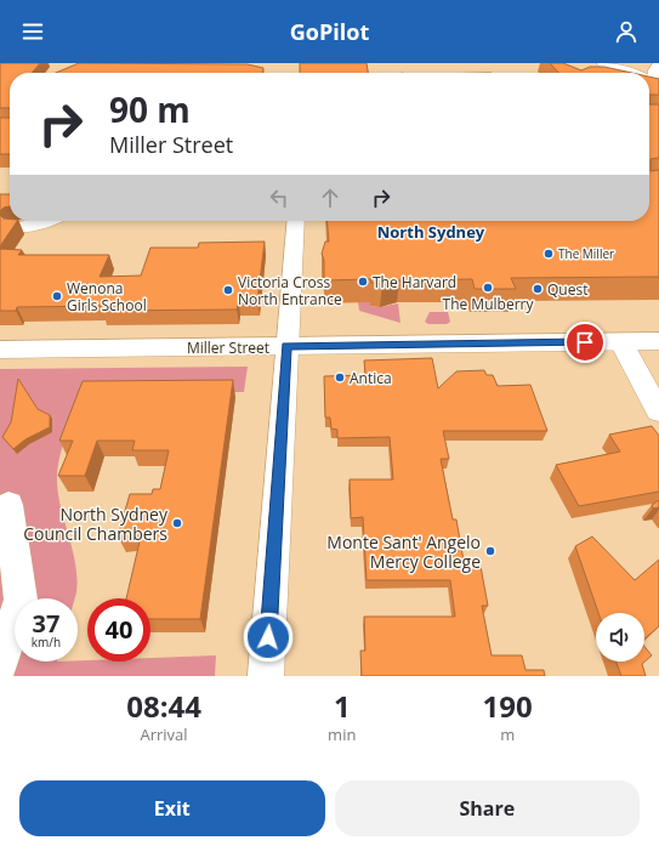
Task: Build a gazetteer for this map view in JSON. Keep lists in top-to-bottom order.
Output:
{
  "streets": {
    "main road": ["Miller Street"]
  },
  "districts": ["North Sydney"],
  "places": [
    "The Miller",
    "The Harvard",
    "The Mulberry",
    "Quest",
    "Victoria Cross North Entrance",
    "Wenona Girls School",
    "Antica",
    "North Sydney Council Chambers",
    "Monte Sant' Angelo Mercy College"
  ],
  "page": {
    "header": "GoPilot",
    "turn": ["90 m", "Miller Street"],
    "speed": "37 km/h",
    "limit": "40",
    "eta": [
      "08:44",
      "Arrival",
      "1",
      "min",
      "190",
      "m"
    ],
    "buttons": ["Exit", "Share"]
  }
}
